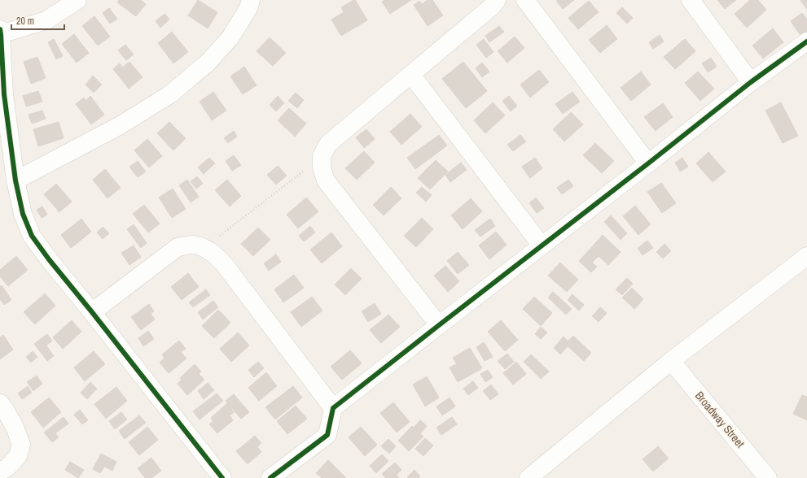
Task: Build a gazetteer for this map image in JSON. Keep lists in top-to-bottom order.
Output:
{
  "streets": {
    "street": ["Broadway Street"]
  },
  "scale_bar": "20 m"
}
